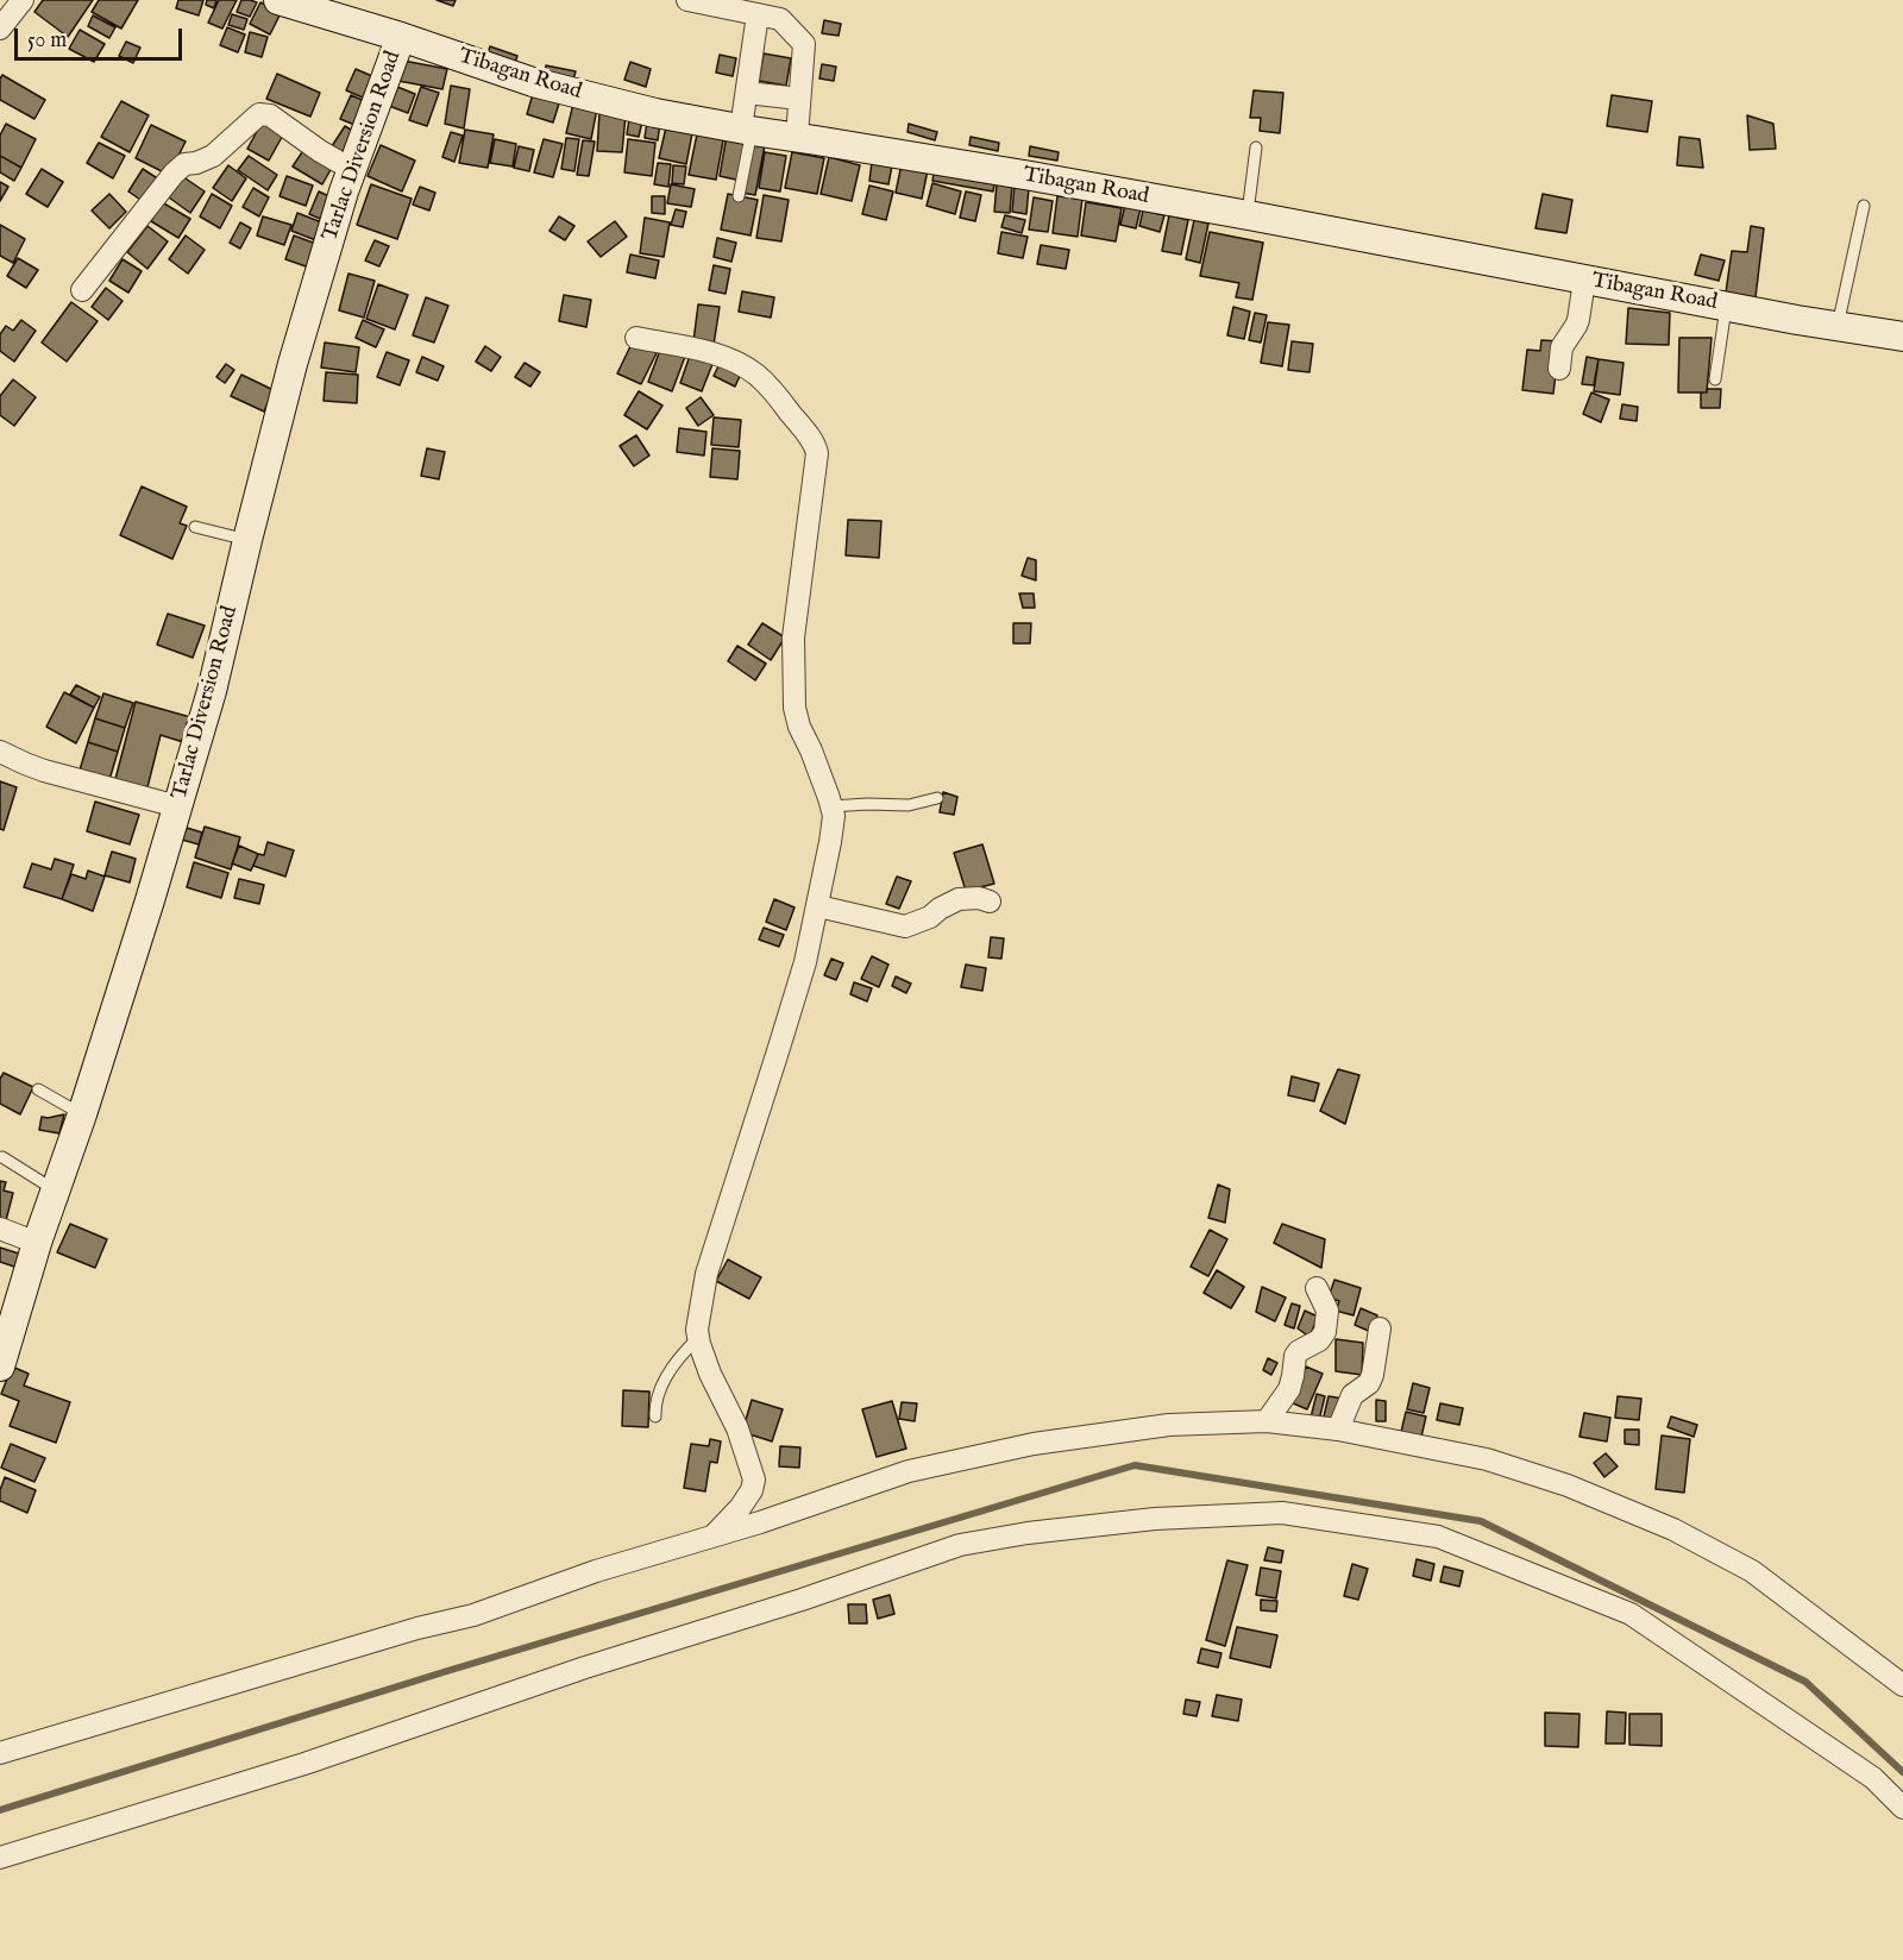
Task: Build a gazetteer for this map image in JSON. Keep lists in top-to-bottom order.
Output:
{
  "streets": {
    "main road": ["Tibagan Road", "Tarlac Diversion Road"]
  },
  "crossings": [
    ["Tibagan Road", "Tarlac Diversion Road"]
  ],
  "scale_bar": "50 m"
}
